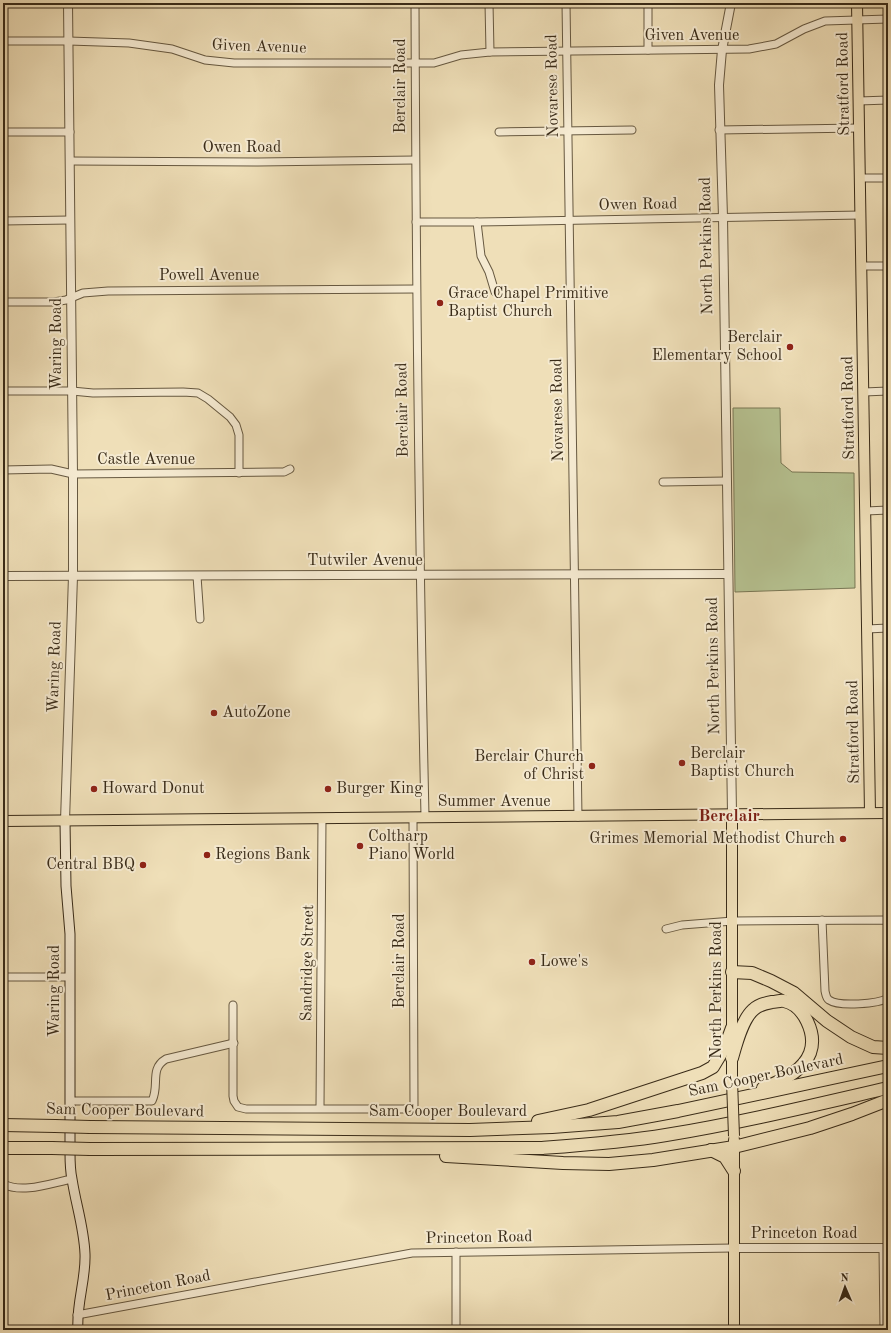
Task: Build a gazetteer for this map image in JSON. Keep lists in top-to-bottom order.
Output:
{
  "streets": {
    "highway": ["Sam Cooper Boulevard"],
    "main road": [
      "Stratford Road",
      "North Perkins Road",
      "Waring Road",
      "Summer Avenue"
    ],
    "street": [
      "Given Avenue",
      "Berclair Road",
      "Novarese Road",
      "Owen Road",
      "Powell Avenue",
      "Castle Avenue",
      "Tutwiler Avenue",
      "Sandridge Street",
      "Princeton Road"
    ]
  },
  "crossings": [
    ["Given Avenue", "Stratford Road"],
    ["Given Avenue", "Berclair Road"],
    ["Given Avenue", "Novarese Road"],
    ["Given Avenue", "North Perkins Road"],
    ["Given Avenue", "Waring Road"],
    ["Stratford Road", "Owen Road"],
    ["Stratford Road", "Summer Avenue"],
    ["Berclair Road", "Owen Road"],
    ["Berclair Road", "Powell Avenue"],
    ["Berclair Road", "Tutwiler Avenue"],
    ["Berclair Road", "Summer Avenue"],
    ["Berclair Road", "Sandridge Street"],
    ["Novarese Road", "Owen Road"],
    ["Novarese Road", "Tutwiler Avenue"],
    ["Novarese Road", "Summer Avenue"],
    ["Owen Road", "North Perkins Road"],
    ["Owen Road", "Waring Road"],
    ["North Perkins Road", "Tutwiler Avenue"],
    ["North Perkins Road", "Summer Avenue"],
    ["North Perkins Road", "Princeton Road"],
    ["Powell Avenue", "Waring Road"],
    ["Waring Road", "Castle Avenue"],
    ["Waring Road", "Tutwiler Avenue"],
    ["Waring Road", "Summer Avenue"],
    ["Waring Road", "Princeton Road"],
    ["Summer Avenue", "Sandridge Street"]
  ],
  "districts": ["Berclair"],
  "places": [
    "Grace Chapel Primitive Baptist Church",
    "Berclair Elementary School",
    "AutoZone",
    "Berclair Baptist Church",
    "Berclair Church of Christ",
    "Howard Donut",
    "Burger King",
    "Grimes Memorial Methodist Church",
    "Coltharp Piano World",
    "Regions Bank",
    "Central BBQ",
    "Lowe's"
  ],
  "north": "top"
}
